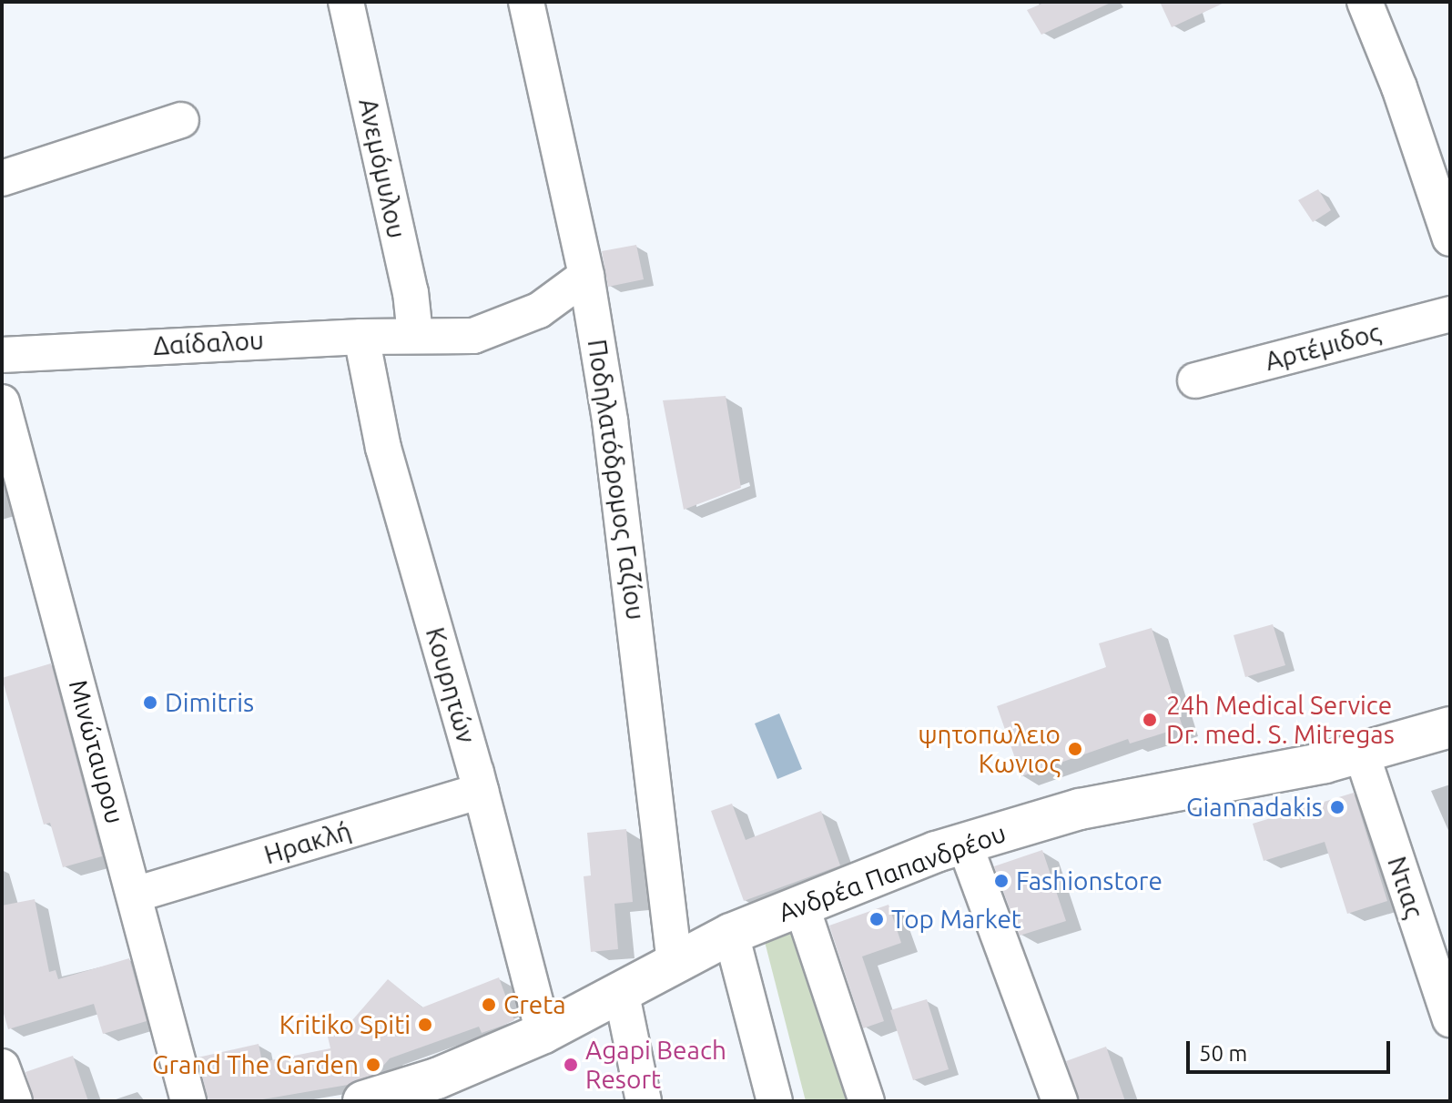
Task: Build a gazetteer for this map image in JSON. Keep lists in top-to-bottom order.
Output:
{
  "streets": {
    "main road": ["Ανδρέα Παπανδρέου"],
    "street": [
      "Ανεμόμυλου",
      "Δαίδαλου",
      "Αρτέμιδος",
      "Ποδηλατόδρομος Γαζίου",
      "Κουρητών",
      "Μινώταυρου",
      "Ηρακλή",
      "Ντιας"
    ]
  },
  "crossings": [
    ["Ανεμόμυλου", "Δαίδαλου"],
    ["Δαίδαλου", "Ποδηλατόδρομος Γαζίου"],
    ["Δαίδαλου", "Κουρητών"],
    ["Ποδηλατόδρομος Γαζίου", "Ανδρέα Παπανδρέου"],
    ["Κουρητών", "Ηρακλή"],
    ["Κουρητών", "Ανδρέα Παπανδρέου"],
    ["Μινώταυρου", "Ηρακλή"],
    ["Ανδρέα Παπανδρέου", "Ντιας"]
  ],
  "places": [
    "Dimitris",
    "24h Medical Service Dr. med. S. Mitregas",
    "ψητοπωλειο Κωνιος",
    "Giannadakis",
    "Fashionstore",
    "Top Market",
    "Creta",
    "Kritiko Spiti",
    "Grand The Garden",
    "Agapi Beach Resort"
  ],
  "scale_bar": "50 m"
}
